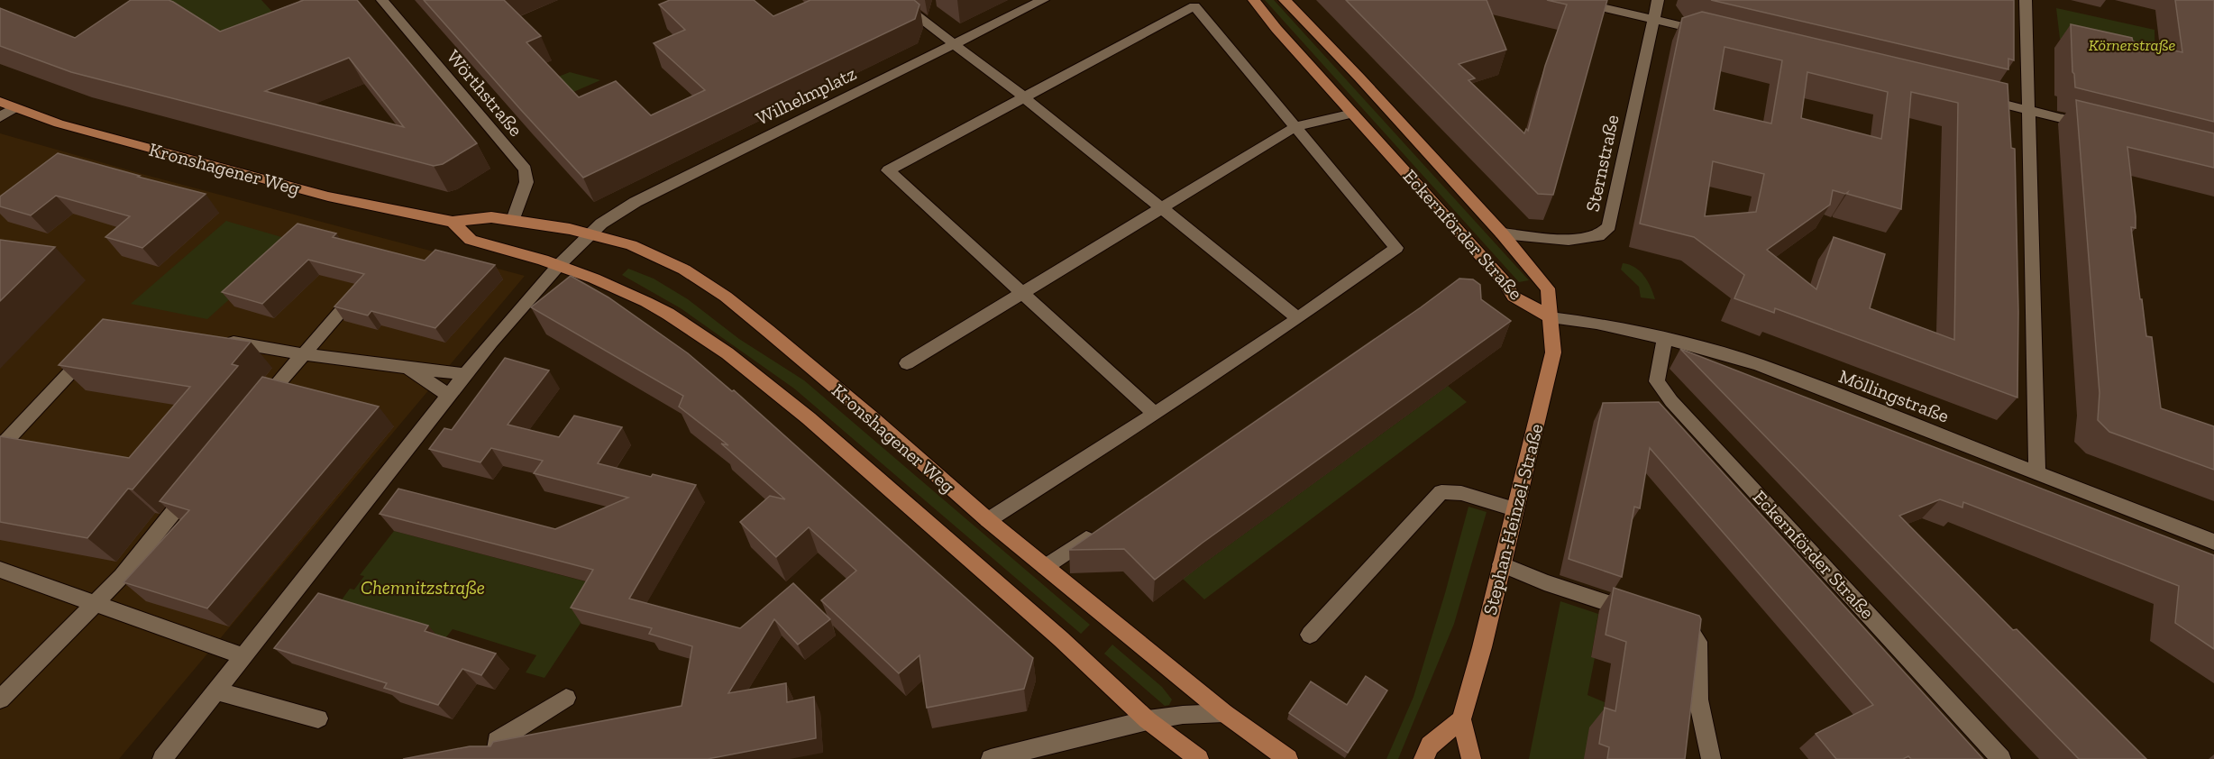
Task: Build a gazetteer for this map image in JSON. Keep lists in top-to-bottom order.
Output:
{
  "streets": {
    "main road": ["Kronshagener Weg", "Eckernförder Straße", "Stephan-Heinzel-Straße"],
    "street": [
      "Wörthstraße",
      "Wilhelmplatz",
      "Sternstraße",
      "Möllingstraße"
    ]
  },
  "crossings": [
    ["Wörthstraße", "Kronshagener Weg"],
    ["Wilhelmplatz", "Kronshagener Weg"],
    ["Sternstraße", "Eckernförder Straße"],
    ["Eckernförder Straße", "Möllingstraße"],
    ["Eckernförder Straße", "Stephan-Heinzel-Straße"],
    ["Möllingstraße", "Stephan-Heinzel-Straße"]
  ],
  "parks": ["Körnerstraße", "Chemnitzstraße"]
}
